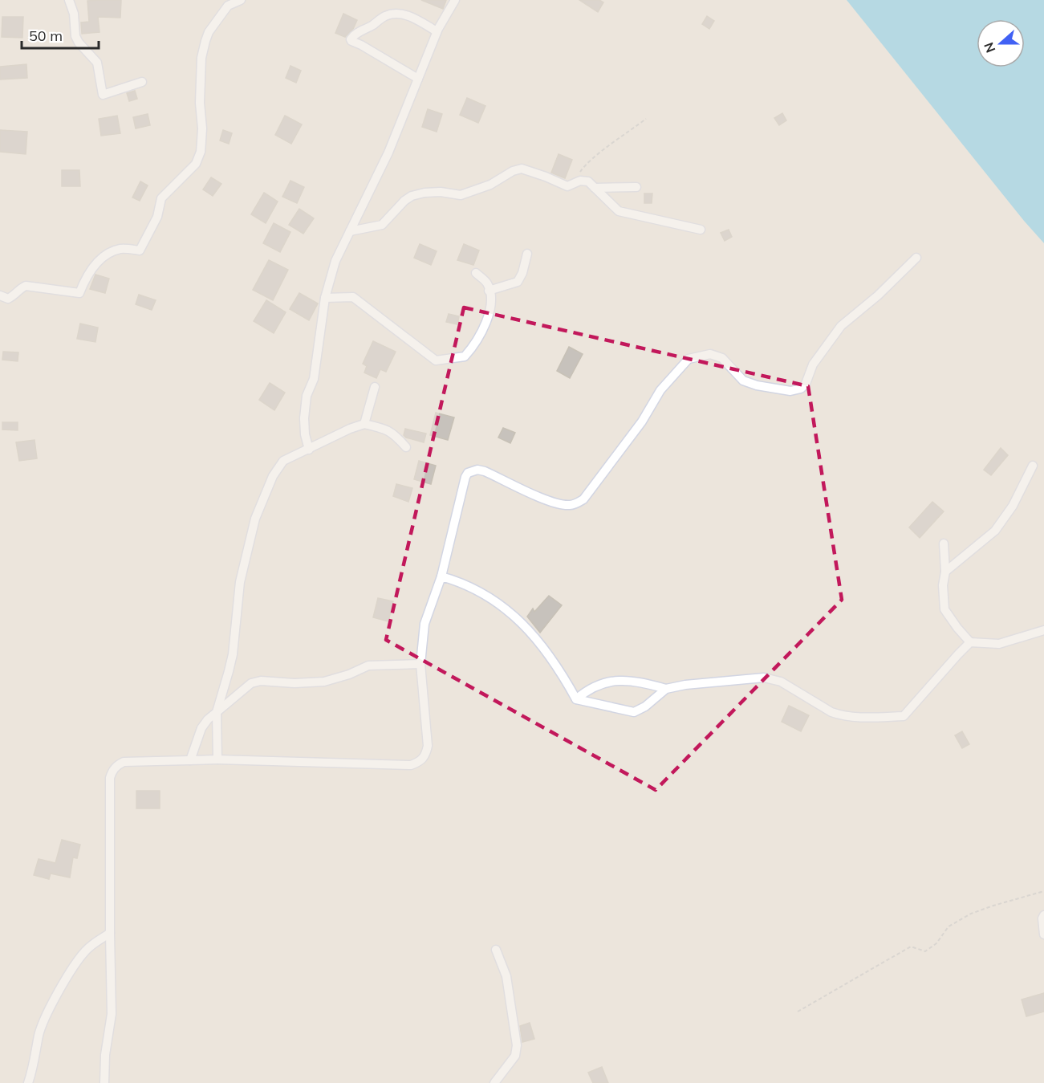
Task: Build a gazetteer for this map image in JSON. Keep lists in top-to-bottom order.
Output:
{
  "scale_bar": "50 m",
  "north": "left"
}
